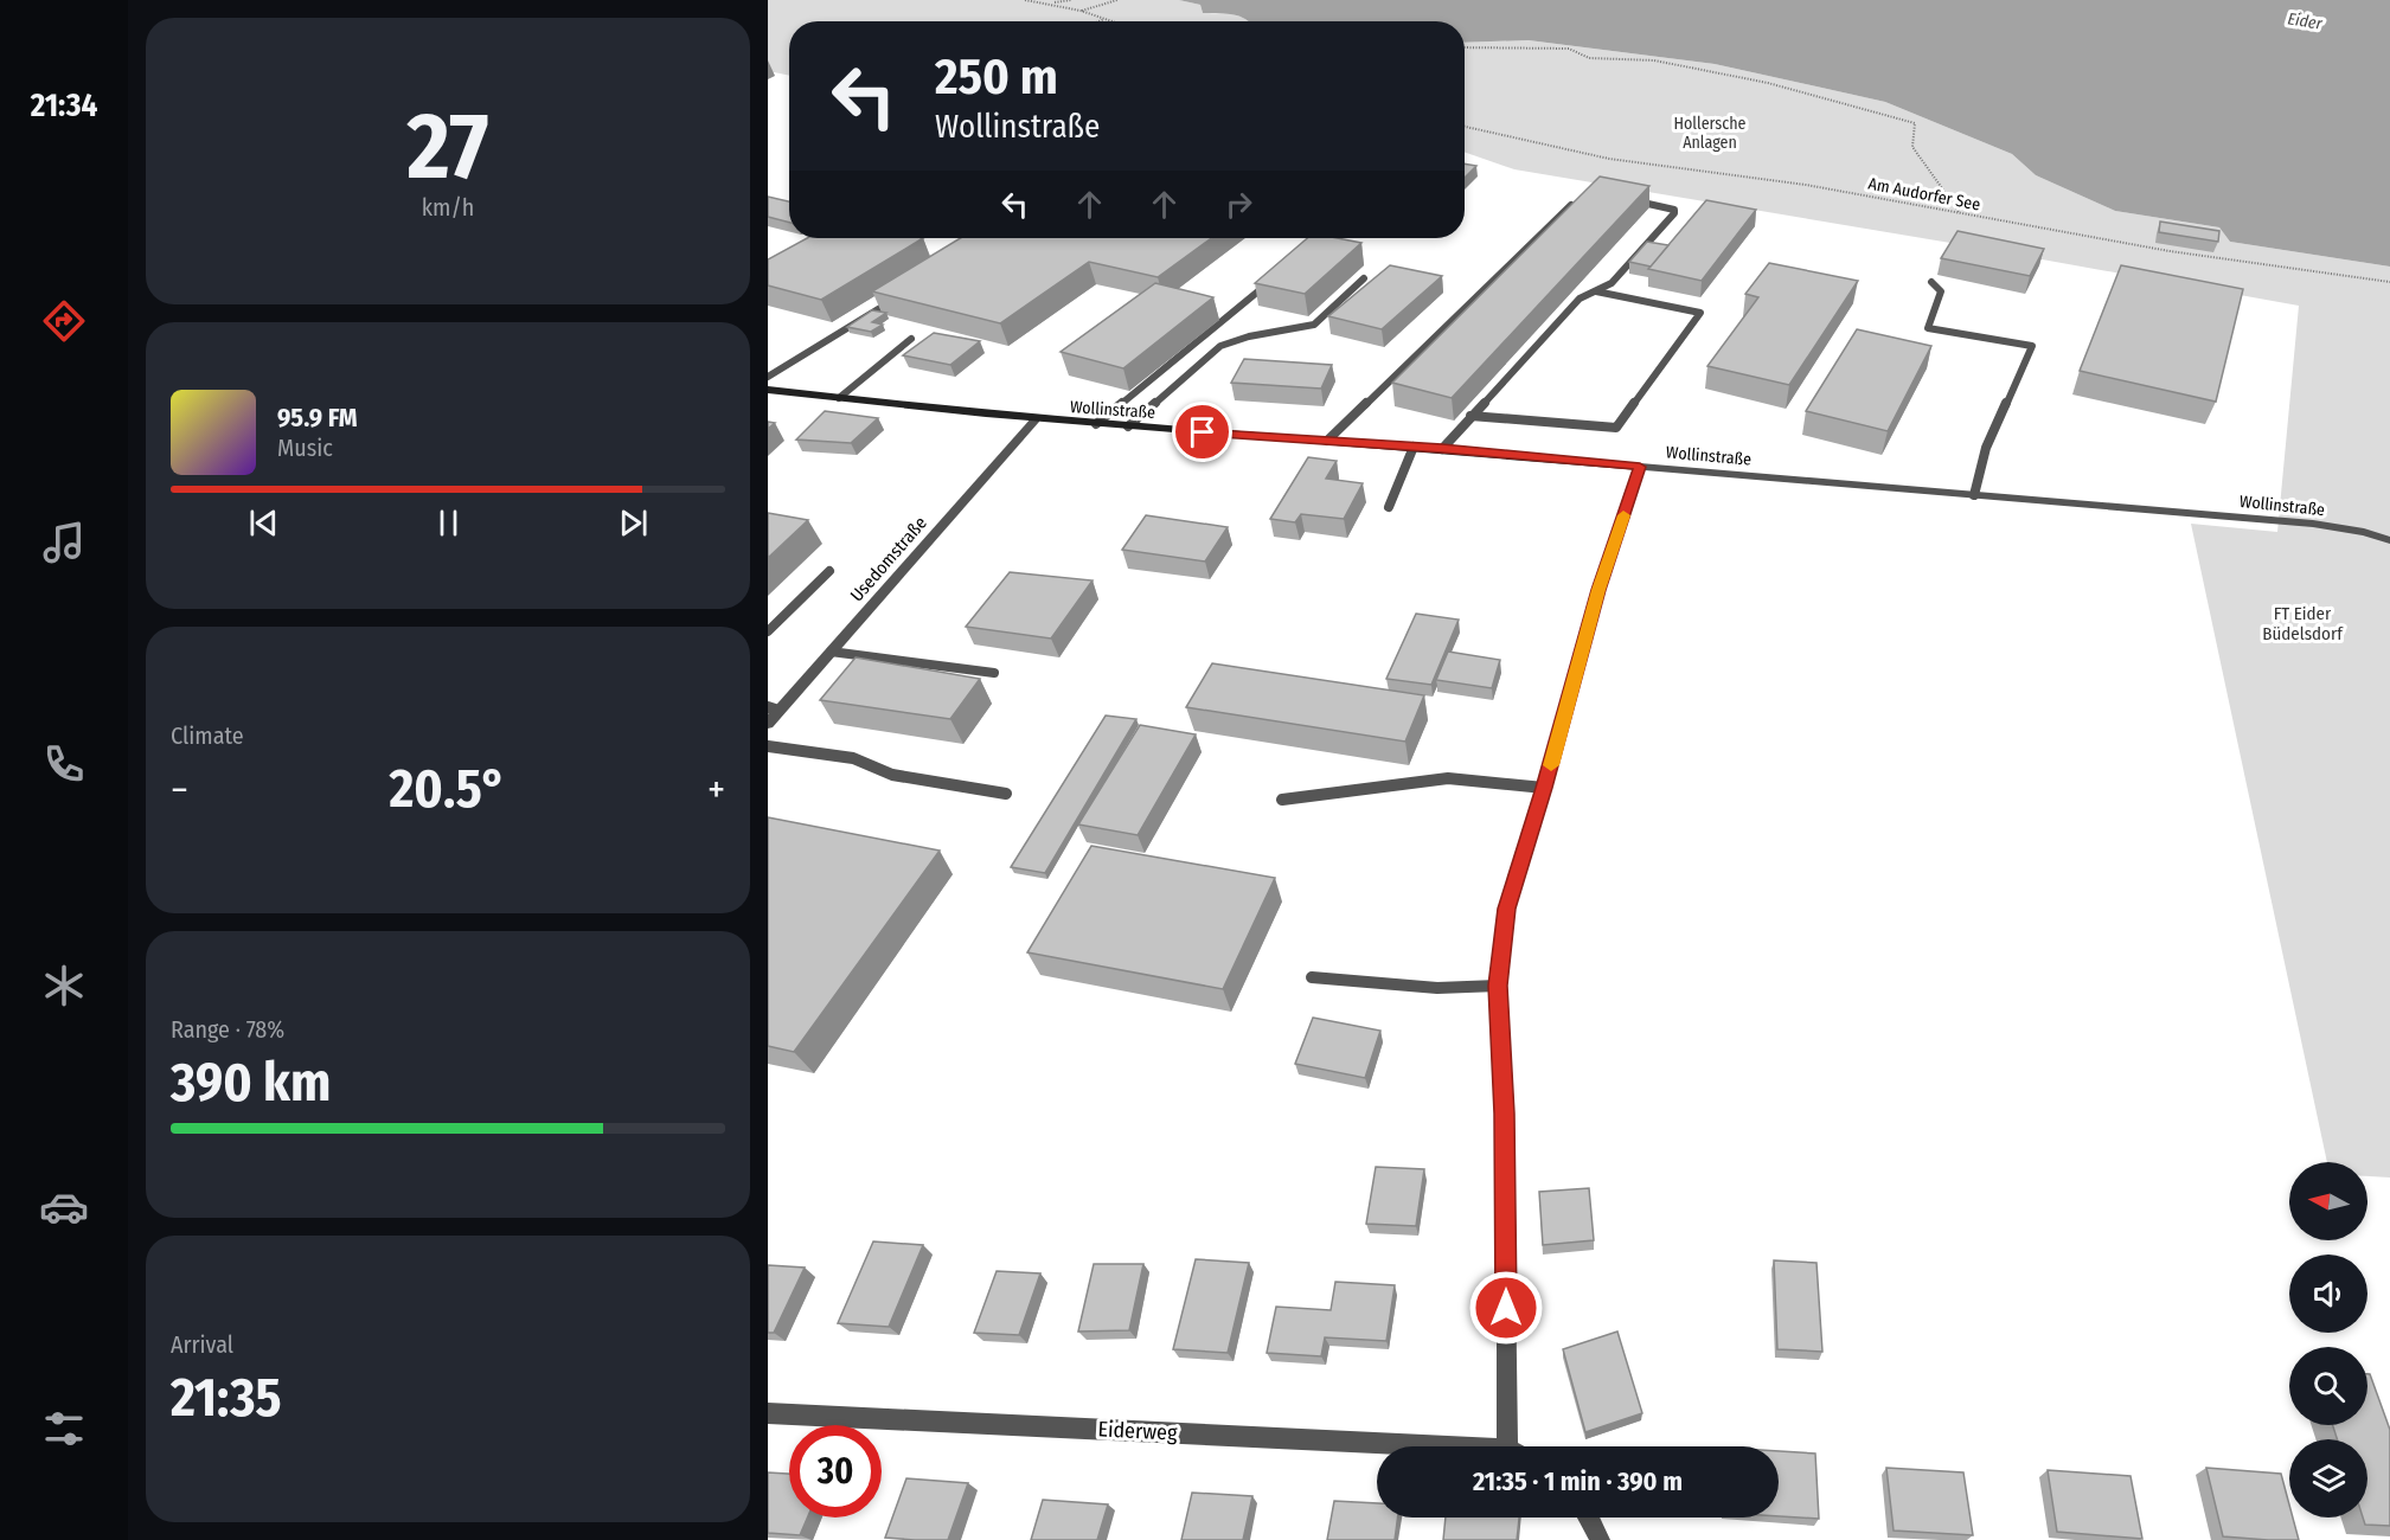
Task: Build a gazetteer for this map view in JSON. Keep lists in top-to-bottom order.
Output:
{
  "streets": {
    "street": ["Wollinstraße", "Usedomstraße", "Eiderweg"],
    "path": ["Am Audorfer See"]
  },
  "crossings": [
    ["Wollinstraße", "Usedomstraße"]
  ],
  "water": ["Eider"],
  "parks": ["Hollersche Anlagen", "FT Eider Büdelsdorf"],
  "north": "left",
  "page": {
    "tabs": "21:34",
    "tile": [
      ["27", "km/h"],
      "Climate",
      ["Range · 78%", "390 km"],
      ["Arrival", "21:35"]
    ],
    "turn": ["250 m", "Wollinstraße"],
    "song": ["95.9 FM", "Music"],
    "heat": ["−", "20.5°", "+"],
    "limit": "30",
    "trip": "21:35 · 1 min · 390 m"
  }
}
